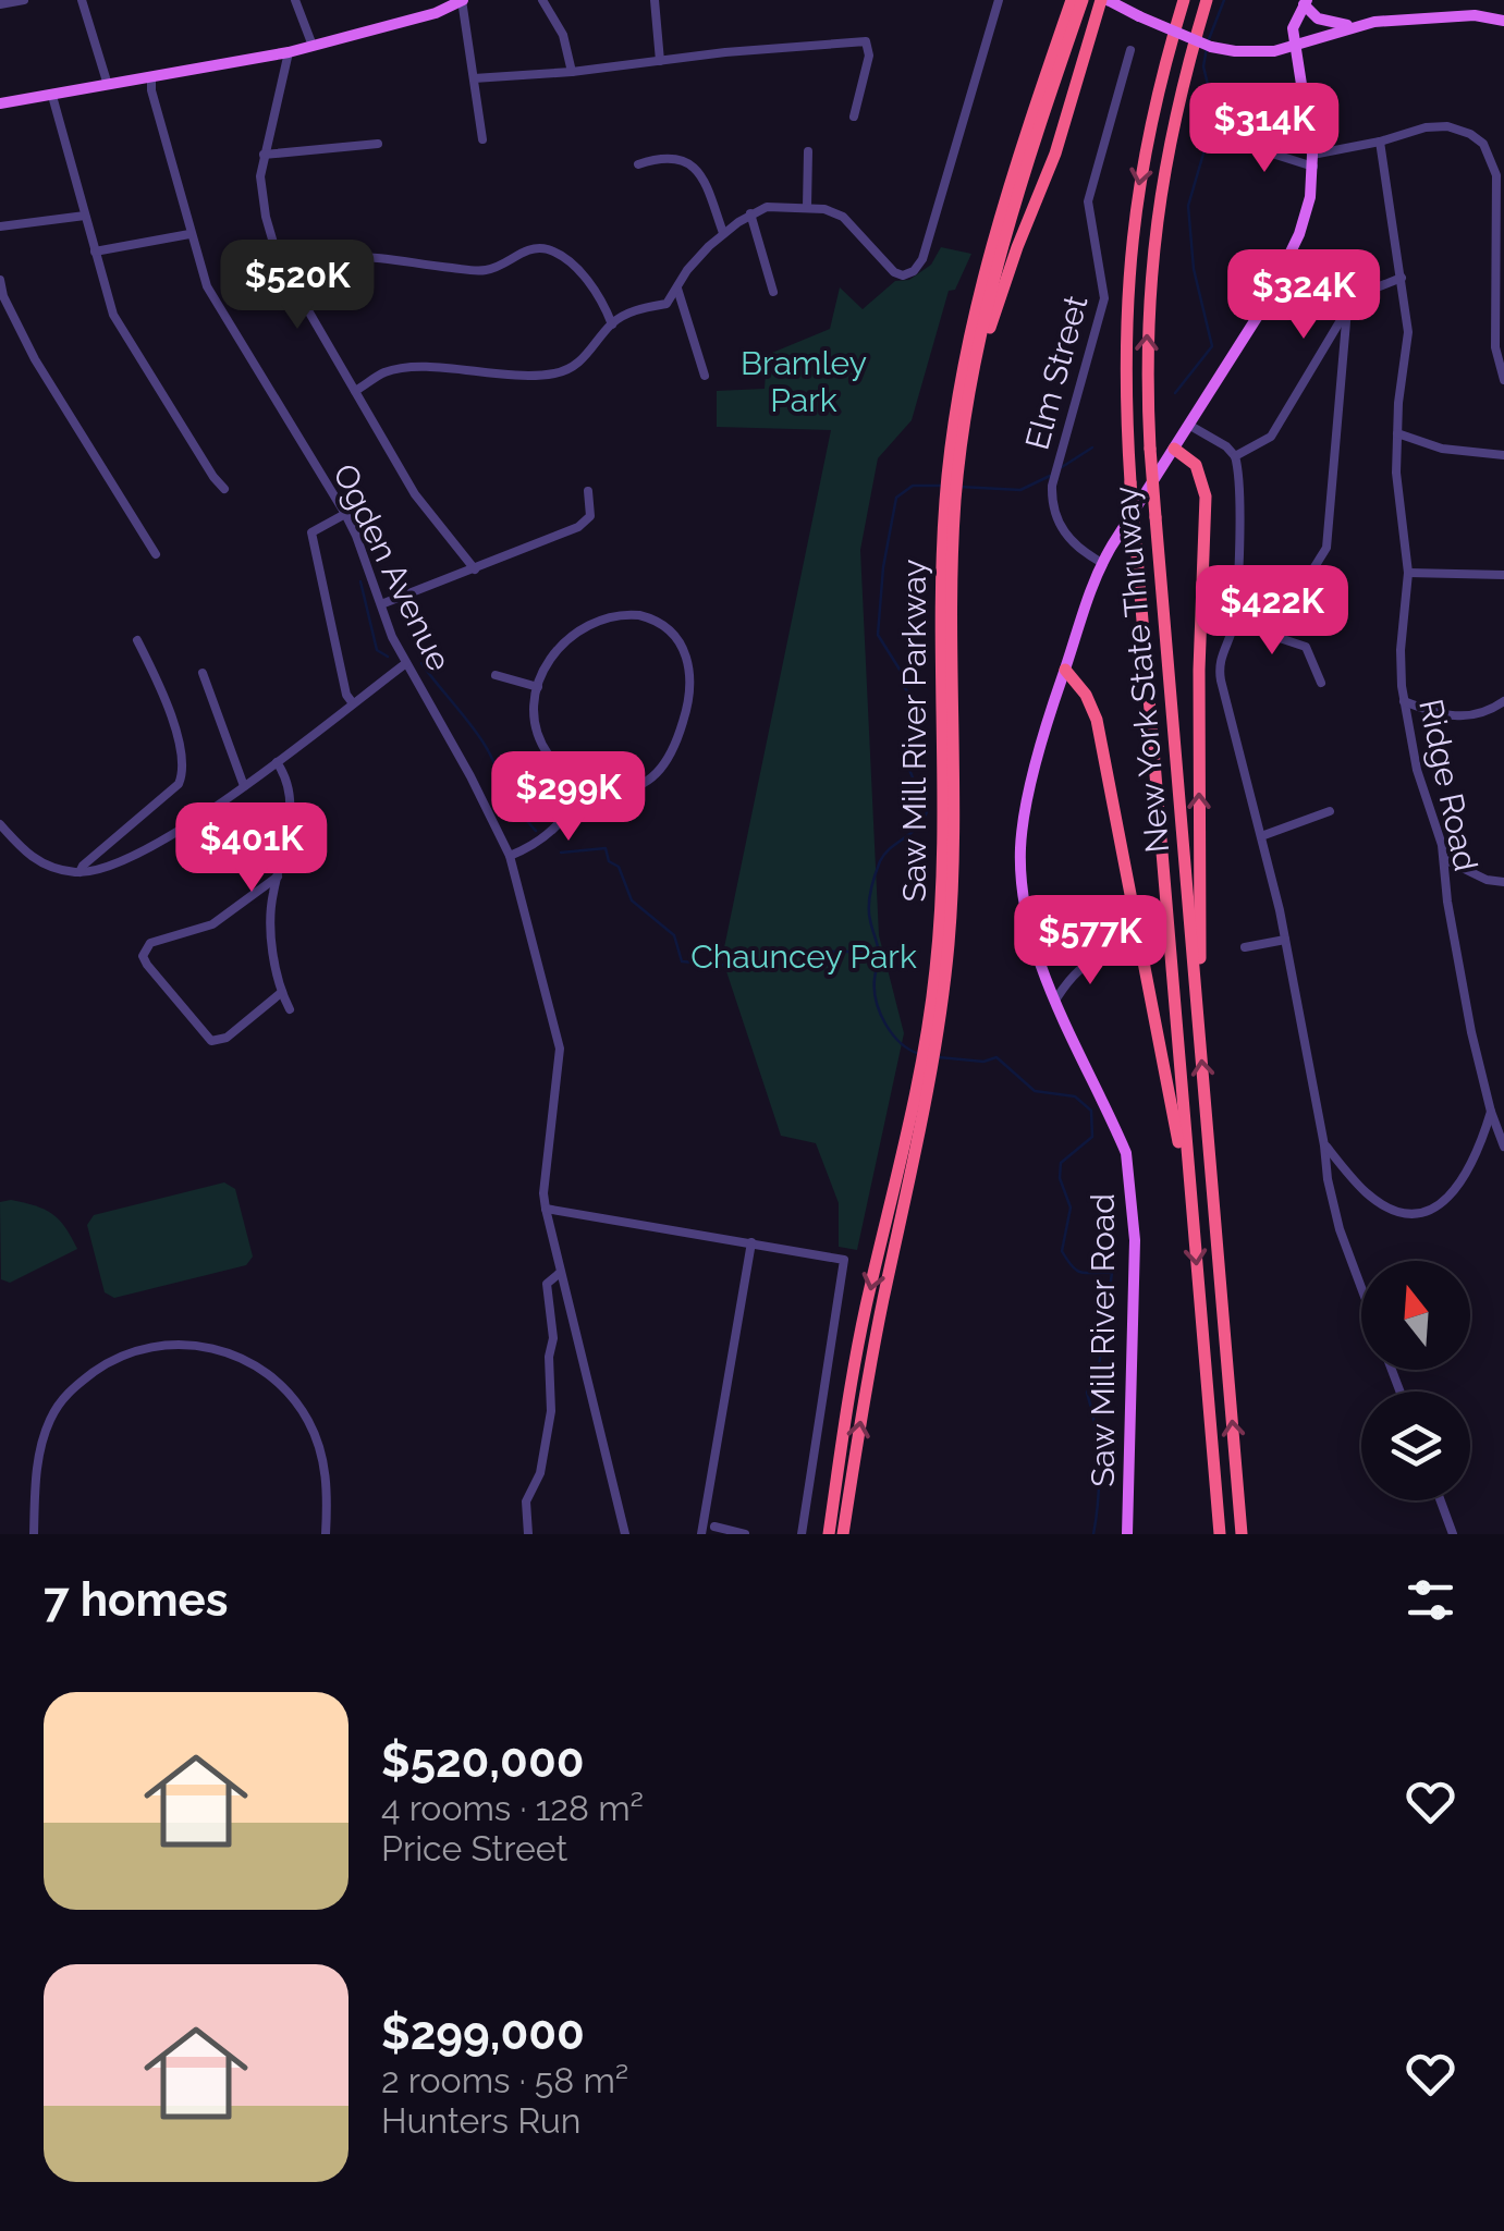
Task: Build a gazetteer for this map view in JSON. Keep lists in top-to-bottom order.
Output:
{
  "streets": {
    "highway": ["New York State Thruway", "Saw Mill River Parkway"],
    "main road": ["Saw Mill River Road"],
    "street": ["Elm Street", "Ogden Avenue", "Ridge Road"]
  },
  "crossings": [
    ["Elm Street", "Saw Mill River Road"]
  ],
  "parks": ["Bramley Park", "Chauncey Park"],
  "north": "top",
  "page": {
    "price": [
      "$314K",
      "$520K",
      "$324K",
      "$422K",
      "$299K",
      "$401K",
      "$577K"
    ],
    "heading": "7 homes",
    "list": [
      {
        "name": "$520,000",
        "note": "4 rooms · 128 m² · Price Street"
      },
      {
        "name": "$299,000",
        "note": "2 rooms · 58 m² · Hunters Run"
      }
    ]
  }
}
